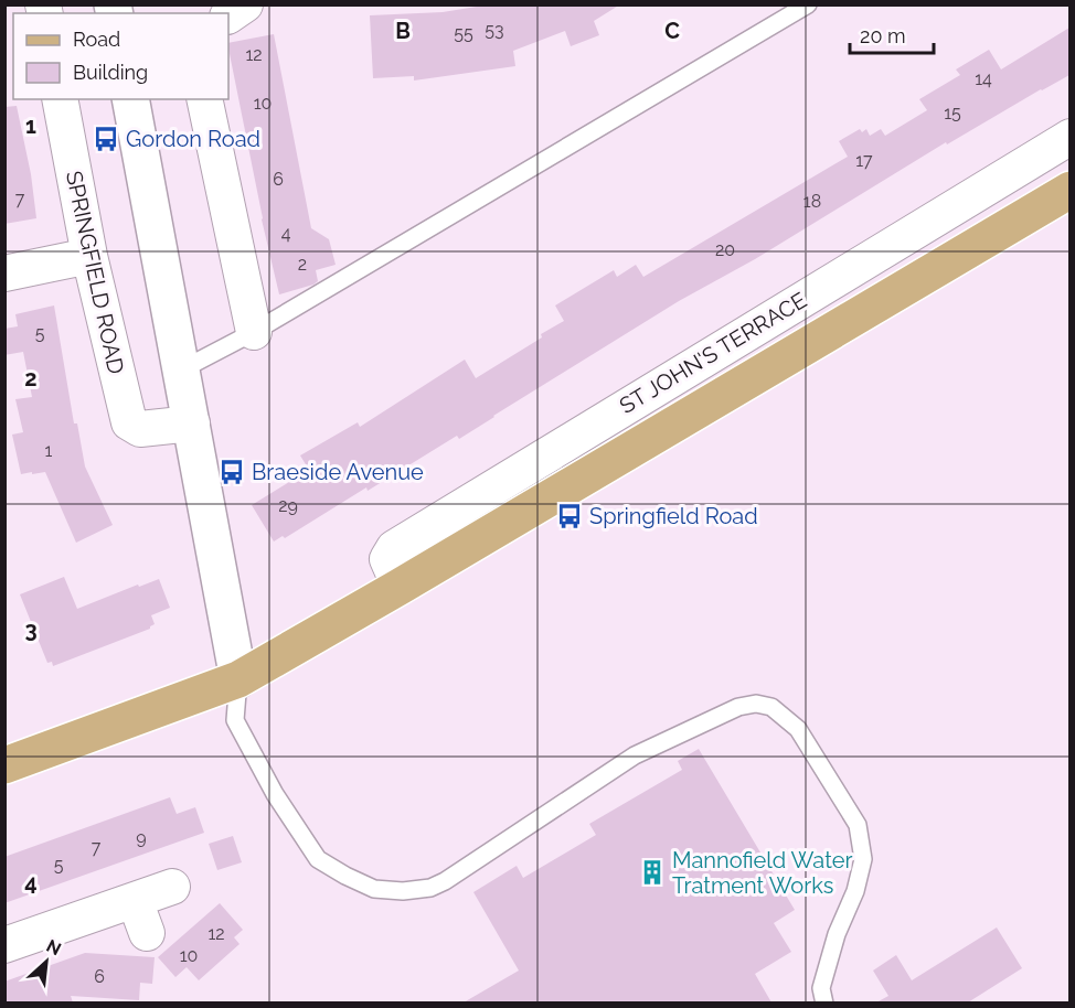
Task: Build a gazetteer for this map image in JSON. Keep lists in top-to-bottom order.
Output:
{
  "streets": {
    "main road": ["ST JOHN'S TERRACE"],
    "street": ["SPRINGFIELD ROAD"]
  },
  "places": {
    "bus stop": ["Gordon Road", "Braeside Avenue", "Springfield Road"],
    "building": ["Mannofield Water Tratment Works"]
  },
  "house_numbers": [
    "53",
    "55",
    "12",
    "14",
    "10",
    "15",
    "17",
    "6",
    "7",
    "18",
    "4",
    "20",
    "2",
    "5",
    "1",
    "29",
    "9",
    "7",
    "5",
    "12",
    "10",
    "6"
  ],
  "legend": ["Road", "Building"],
  "scale_bar": "20 m",
  "north": "top right",
  "grid": {
    "columns": ["B", "C"],
    "rows": [
      "1",
      "2",
      "3",
      "4"
    ]
  }
}
